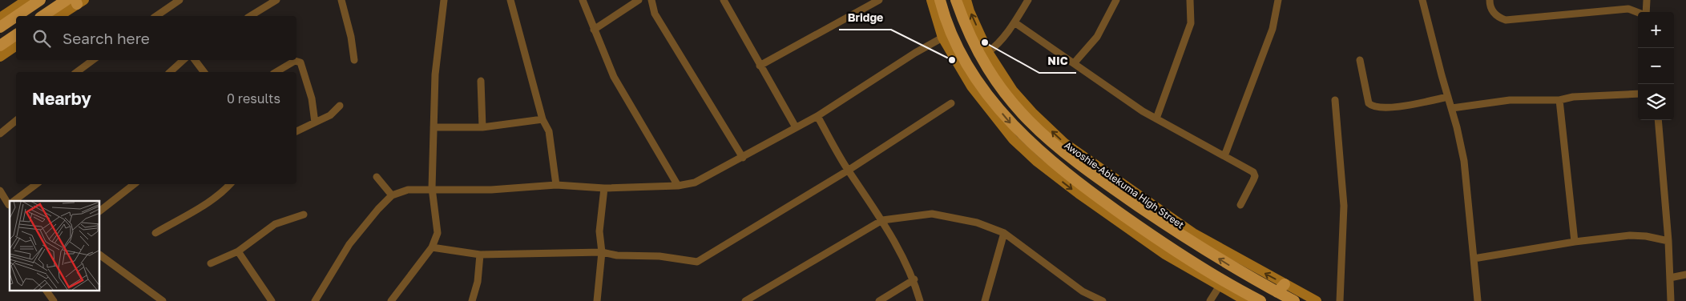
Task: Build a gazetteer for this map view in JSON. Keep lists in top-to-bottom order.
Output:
{
  "streets": {
    "main road": ["Awoshie-Ablekuma High Street"]
  },
  "places": ["NIC", "Bridge"],
  "page": {
    "map_buttons": ["+", "−"],
    "search": "Search here",
    "heading": ["Nearby", "0 results"]
  }
}
